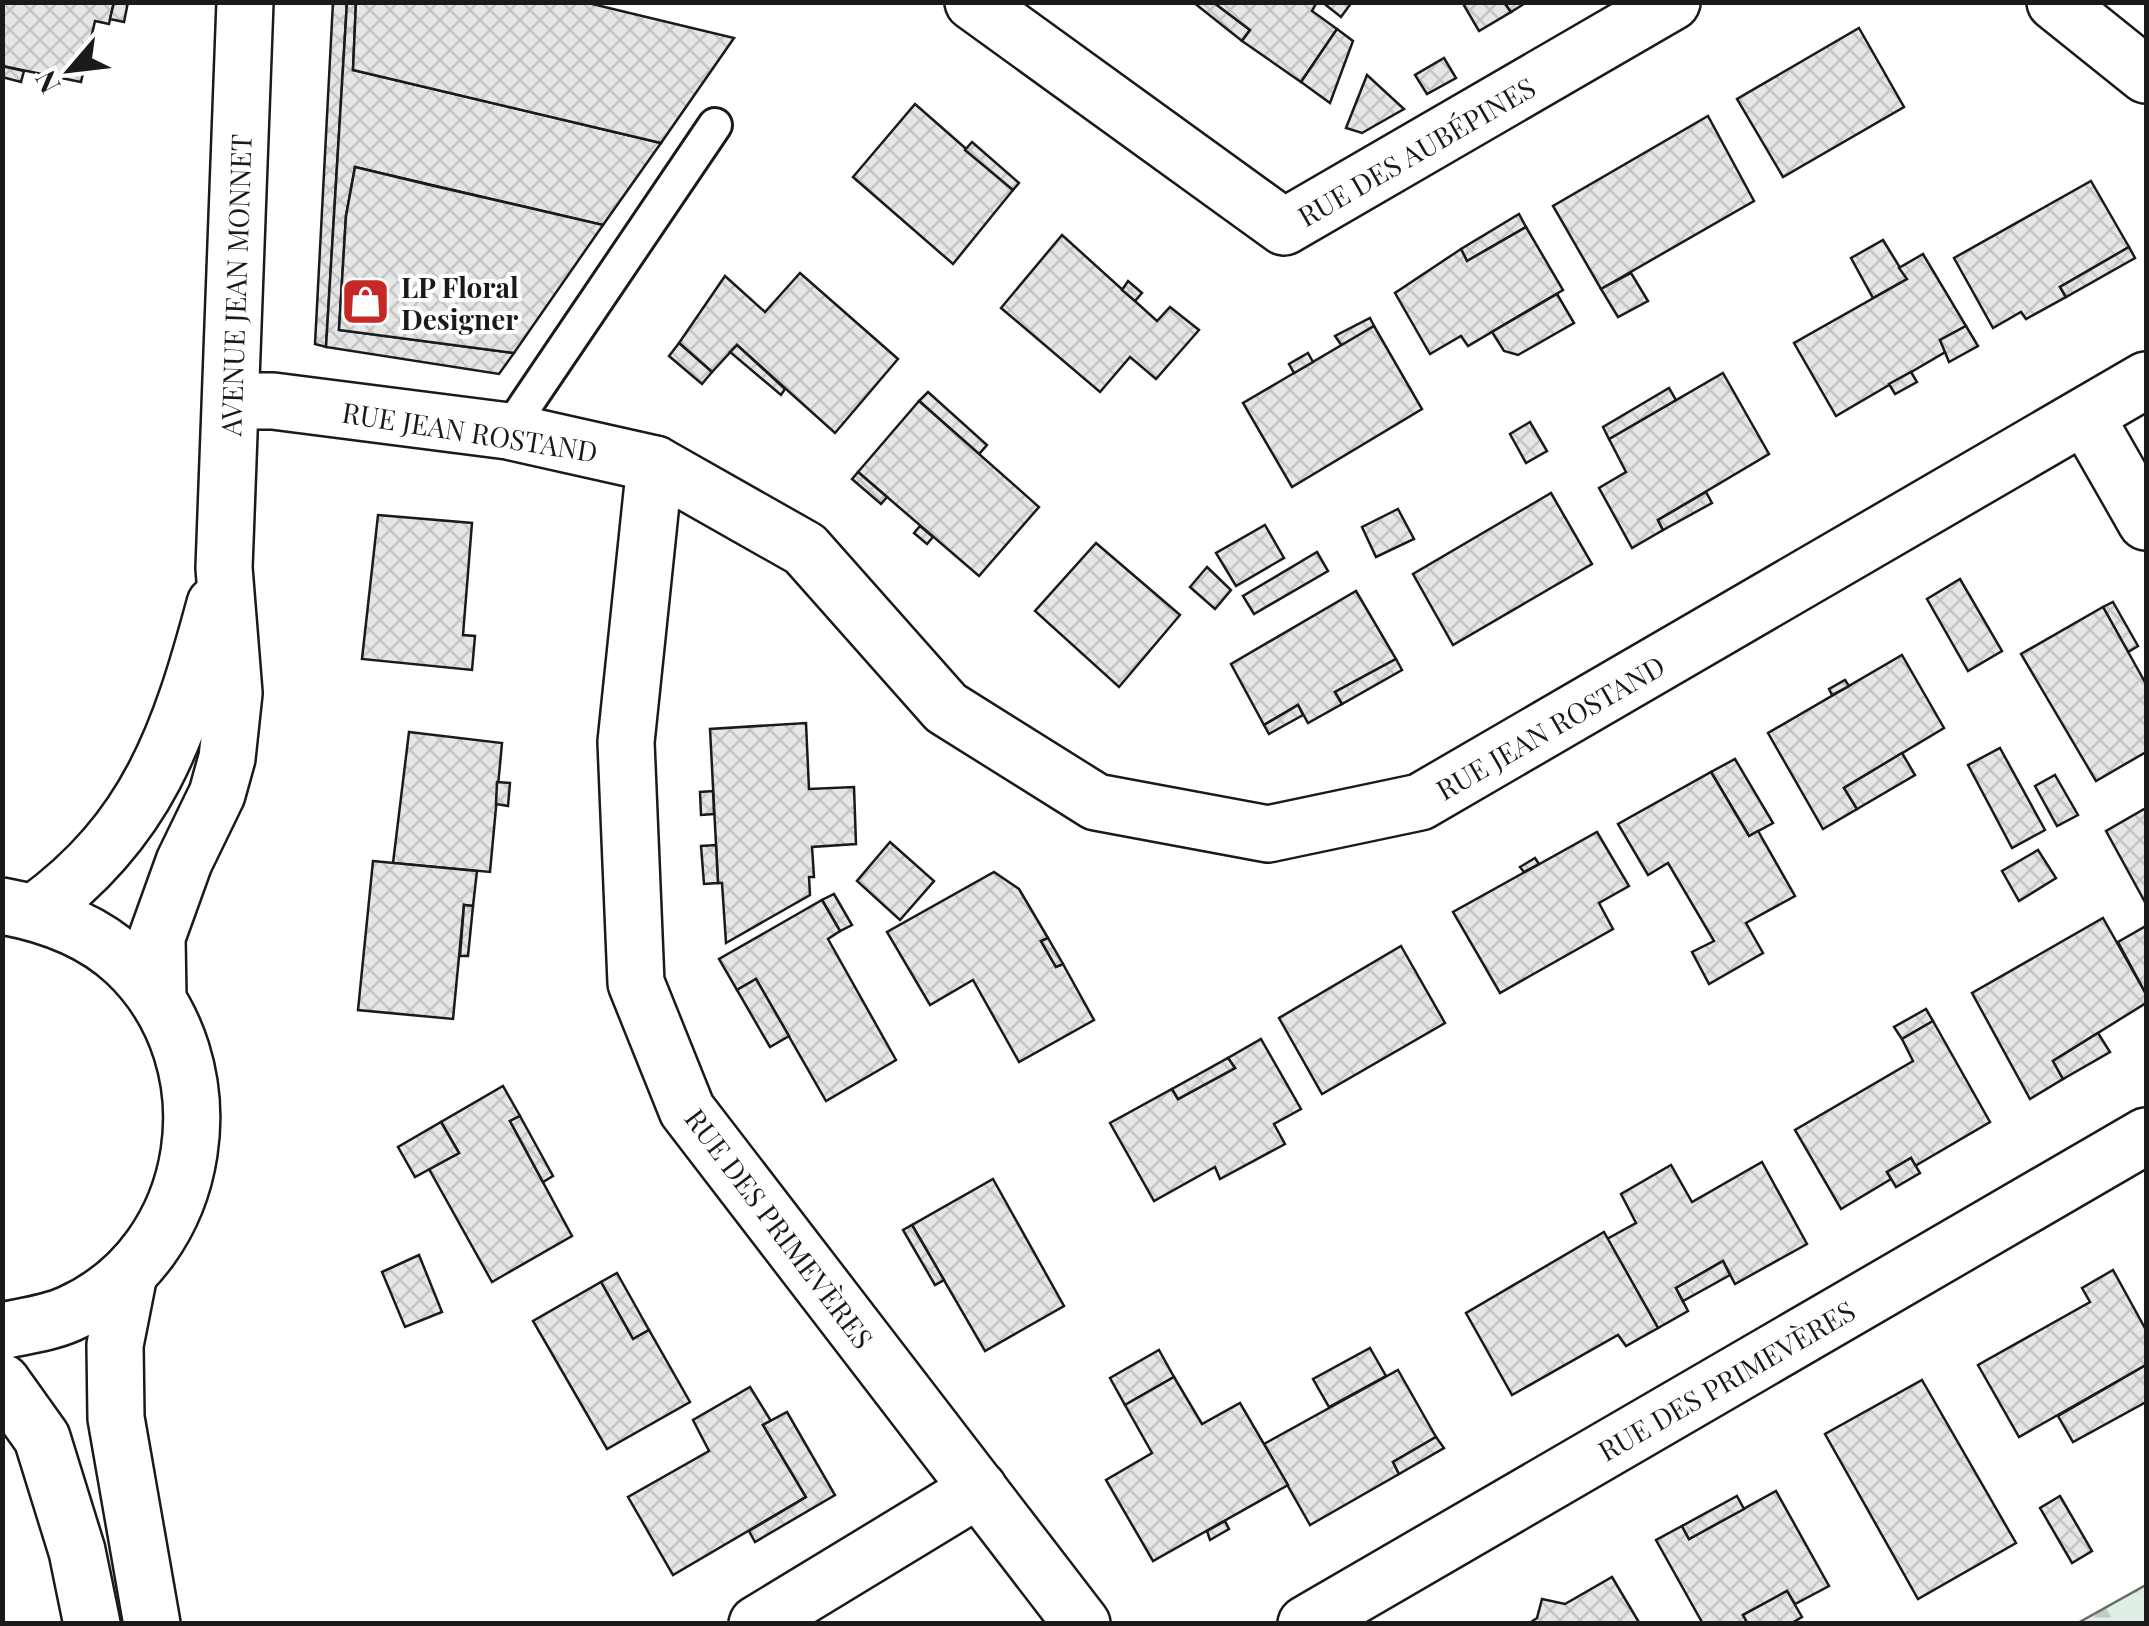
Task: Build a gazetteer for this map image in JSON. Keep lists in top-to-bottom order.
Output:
{
  "streets": {
    "street": [
      "RUE DES AUBÉPINES",
      "AVENUE JEAN MONNET",
      "RUE JEAN ROSTAND",
      "RUE DES PRIMEVÈRES"
    ]
  },
  "crossings": [
    ["AVENUE JEAN MONNET", "RUE JEAN ROSTAND"],
    ["RUE JEAN ROSTAND", "RUE DES PRIMEVÈRES"]
  ],
  "places": {
    "shop": ["LP Floral Designer"]
  },
  "north": "bottom left"
}
